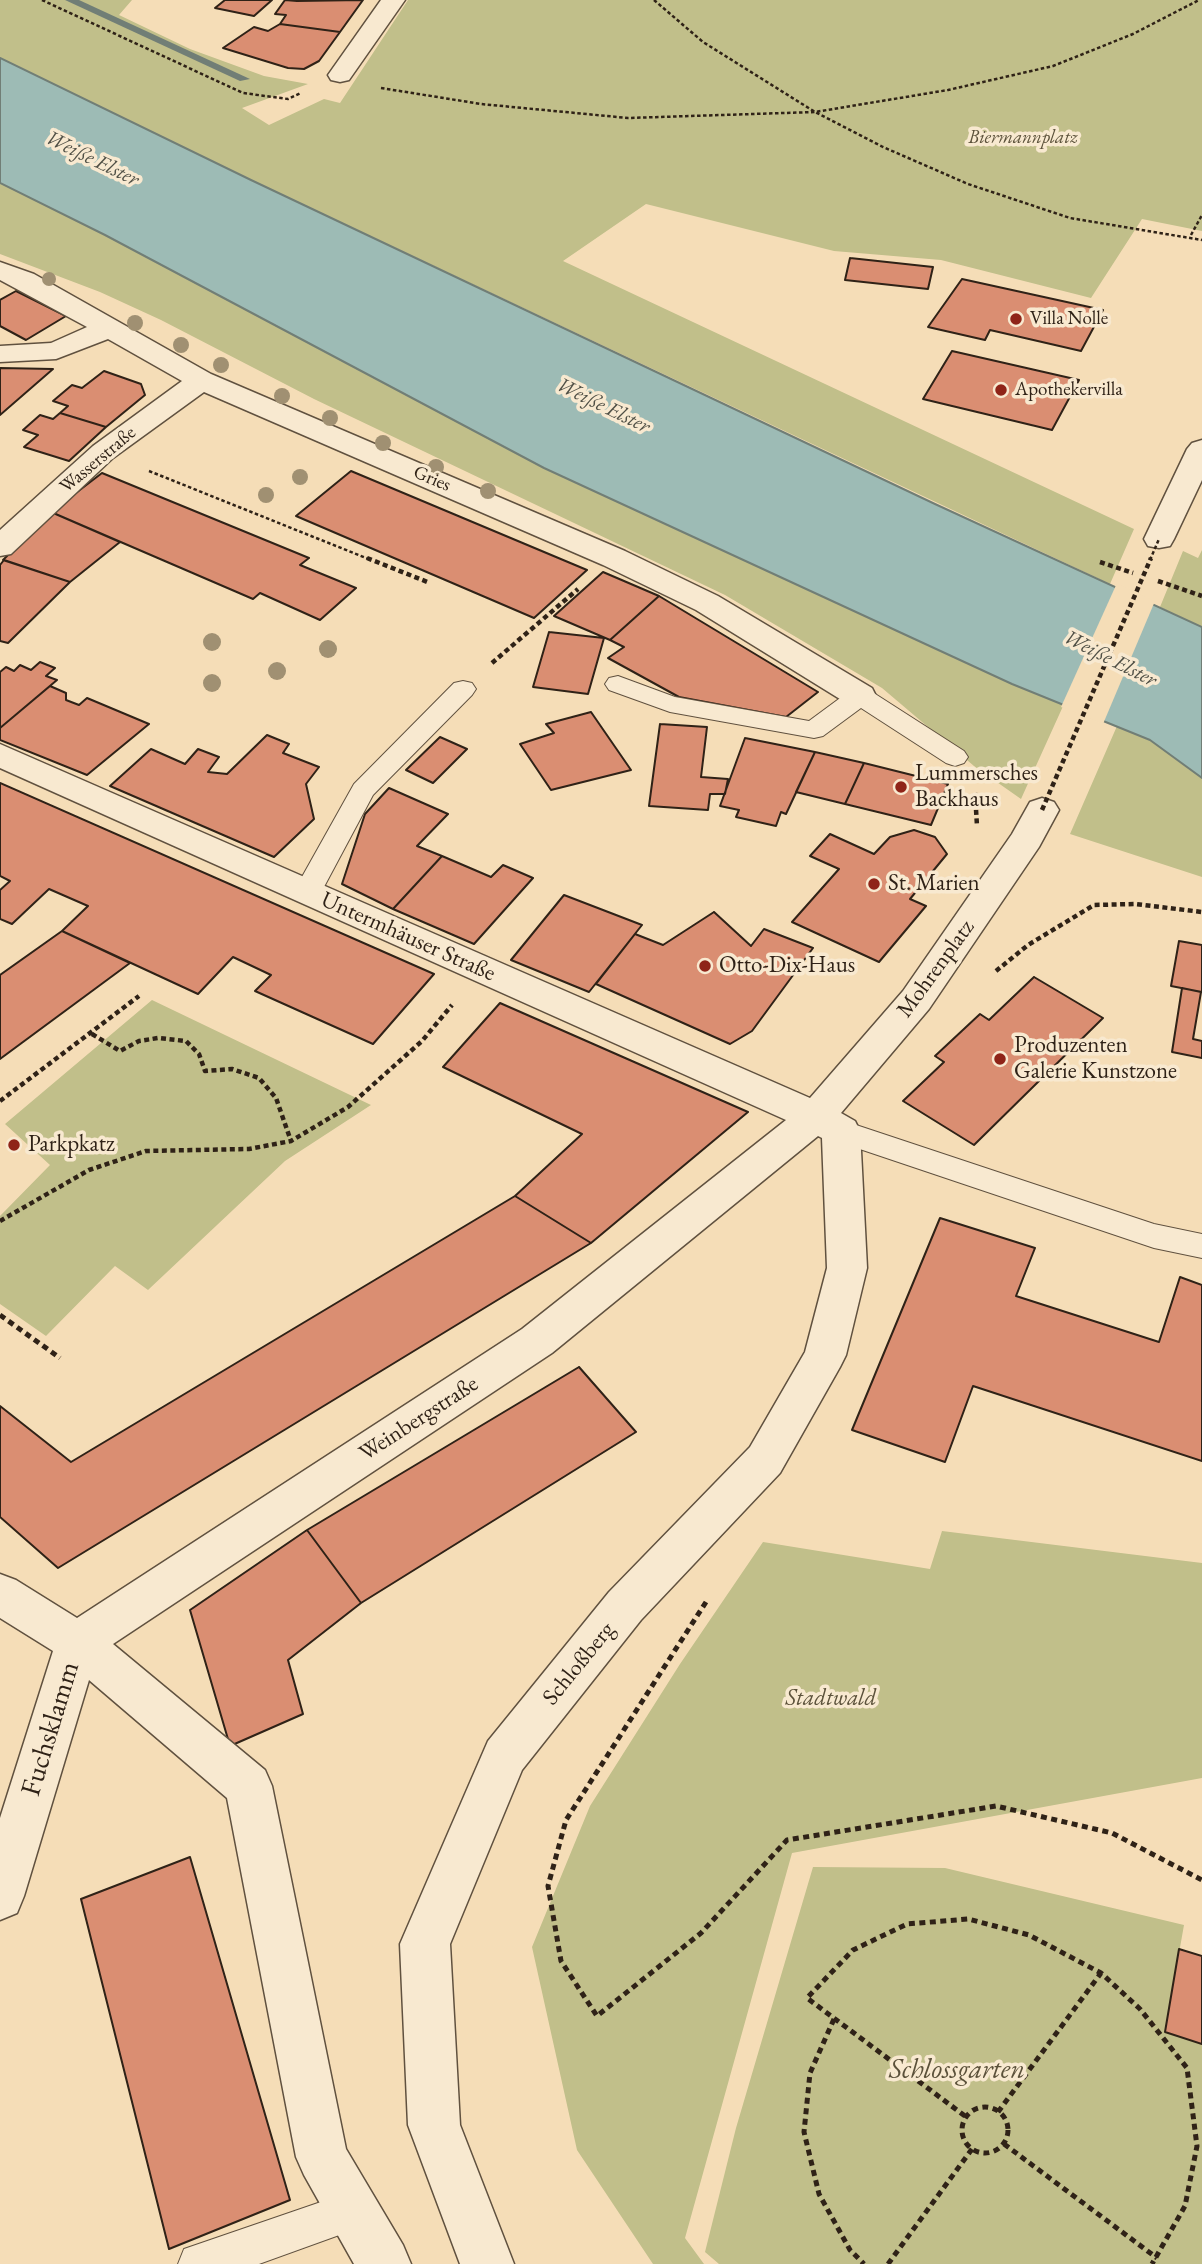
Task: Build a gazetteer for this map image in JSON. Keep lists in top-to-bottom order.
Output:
{
  "streets": {
    "street": [
      "Wasserstraße",
      "Gries",
      "Untermhäuser Straße",
      "Mohrenplatz",
      "Weinbergstraße",
      "Schloßberg",
      "Fuchsklamm"
    ]
  },
  "crossings": [
    ["Wasserstraße", "Gries"],
    ["Untermhäuser Straße", "Mohrenplatz"],
    ["Untermhäuser Straße", "Weinbergstraße"],
    ["Untermhäuser Straße", "Schloßberg"],
    ["Mohrenplatz", "Weinbergstraße"],
    ["Mohrenplatz", "Schloßberg"],
    ["Weinbergstraße", "Schloßberg"],
    ["Weinbergstraße", "Fuchsklamm"]
  ],
  "water": ["Weiße Elster"],
  "parks": ["Biermannplatz", "Stadtwald", "Schlossgarten"],
  "places": [
    "Villa Nolle",
    "Apothekervilla",
    "Lummersches Backhaus",
    "St. Marien",
    "Otto-Dix-Haus",
    "Produzenten Galerie Kunstzone",
    "Parkpkatz"
  ]
}
